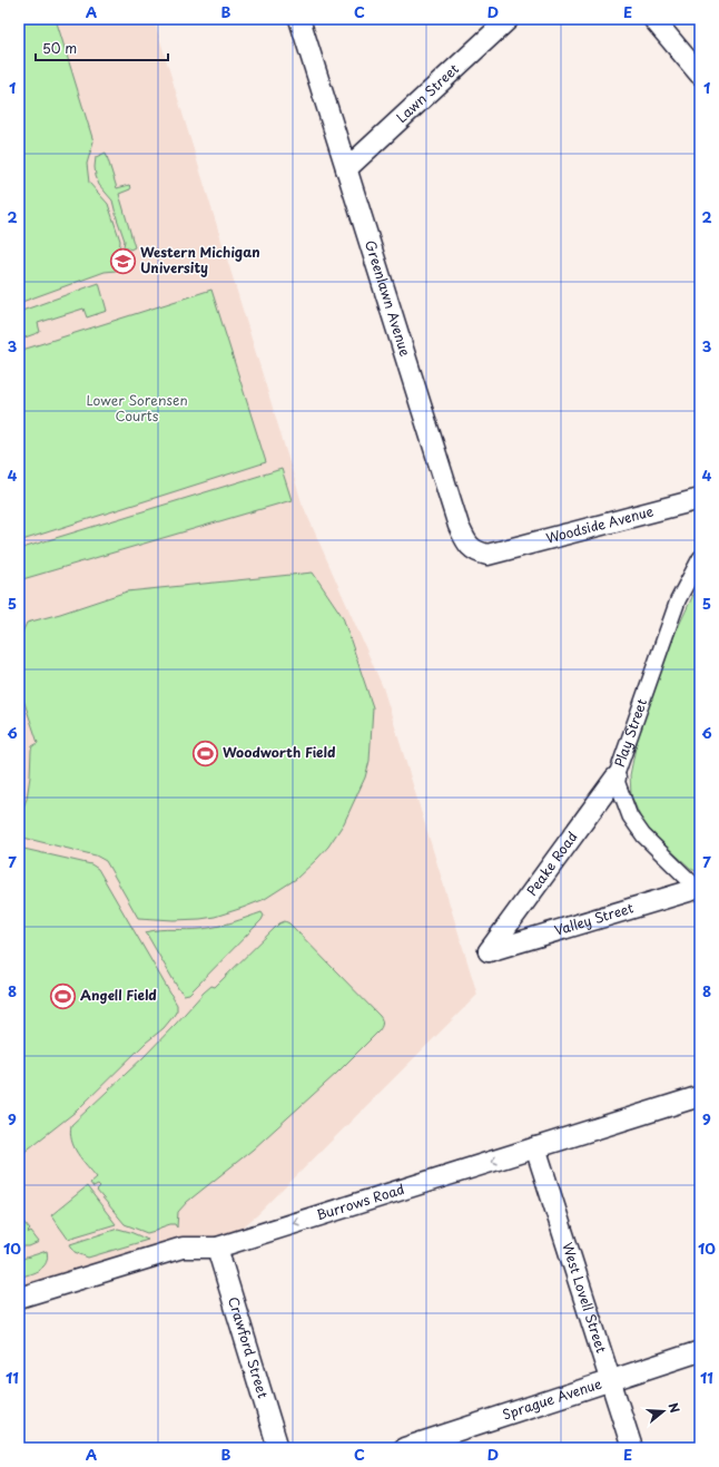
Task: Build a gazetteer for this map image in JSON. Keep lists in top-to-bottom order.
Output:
{
  "streets": {
    "street": [
      "Lawn Street",
      "Greenlawn Avenue",
      "Woodside Avenue",
      "Play Street",
      "Peake Road",
      "Valley Street",
      "Burrows Road",
      "West Lovell Street",
      "Crawford Street",
      "Sprague Avenue"
    ]
  },
  "crossings": [
    ["Lawn Street", "Greenlawn Avenue"],
    ["Greenlawn Avenue", "Woodside Avenue"],
    ["Play Street", "Peake Road"],
    ["Play Street", "Valley Street"],
    ["Peake Road", "Valley Street"],
    ["Burrows Road", "West Lovell Street"],
    ["Burrows Road", "Crawford Street"],
    ["West Lovell Street", "Sprague Avenue"]
  ],
  "one_way": ["Burrows Road"],
  "parks": ["Lower Sorensen Courts"],
  "places": {
    "school or university": ["Western Michigan University"],
    "sports": ["Woodworth Field", "Angell Field"]
  },
  "scale_bar": "50 m",
  "north": "right",
  "grid": {
    "columns": [
      "A",
      "B",
      "C",
      "D",
      "E"
    ],
    "rows": [
      "1",
      "2",
      "3",
      "4",
      "5",
      "6",
      "7",
      "8",
      "9",
      "10",
      "11"
    ]
  }
}
